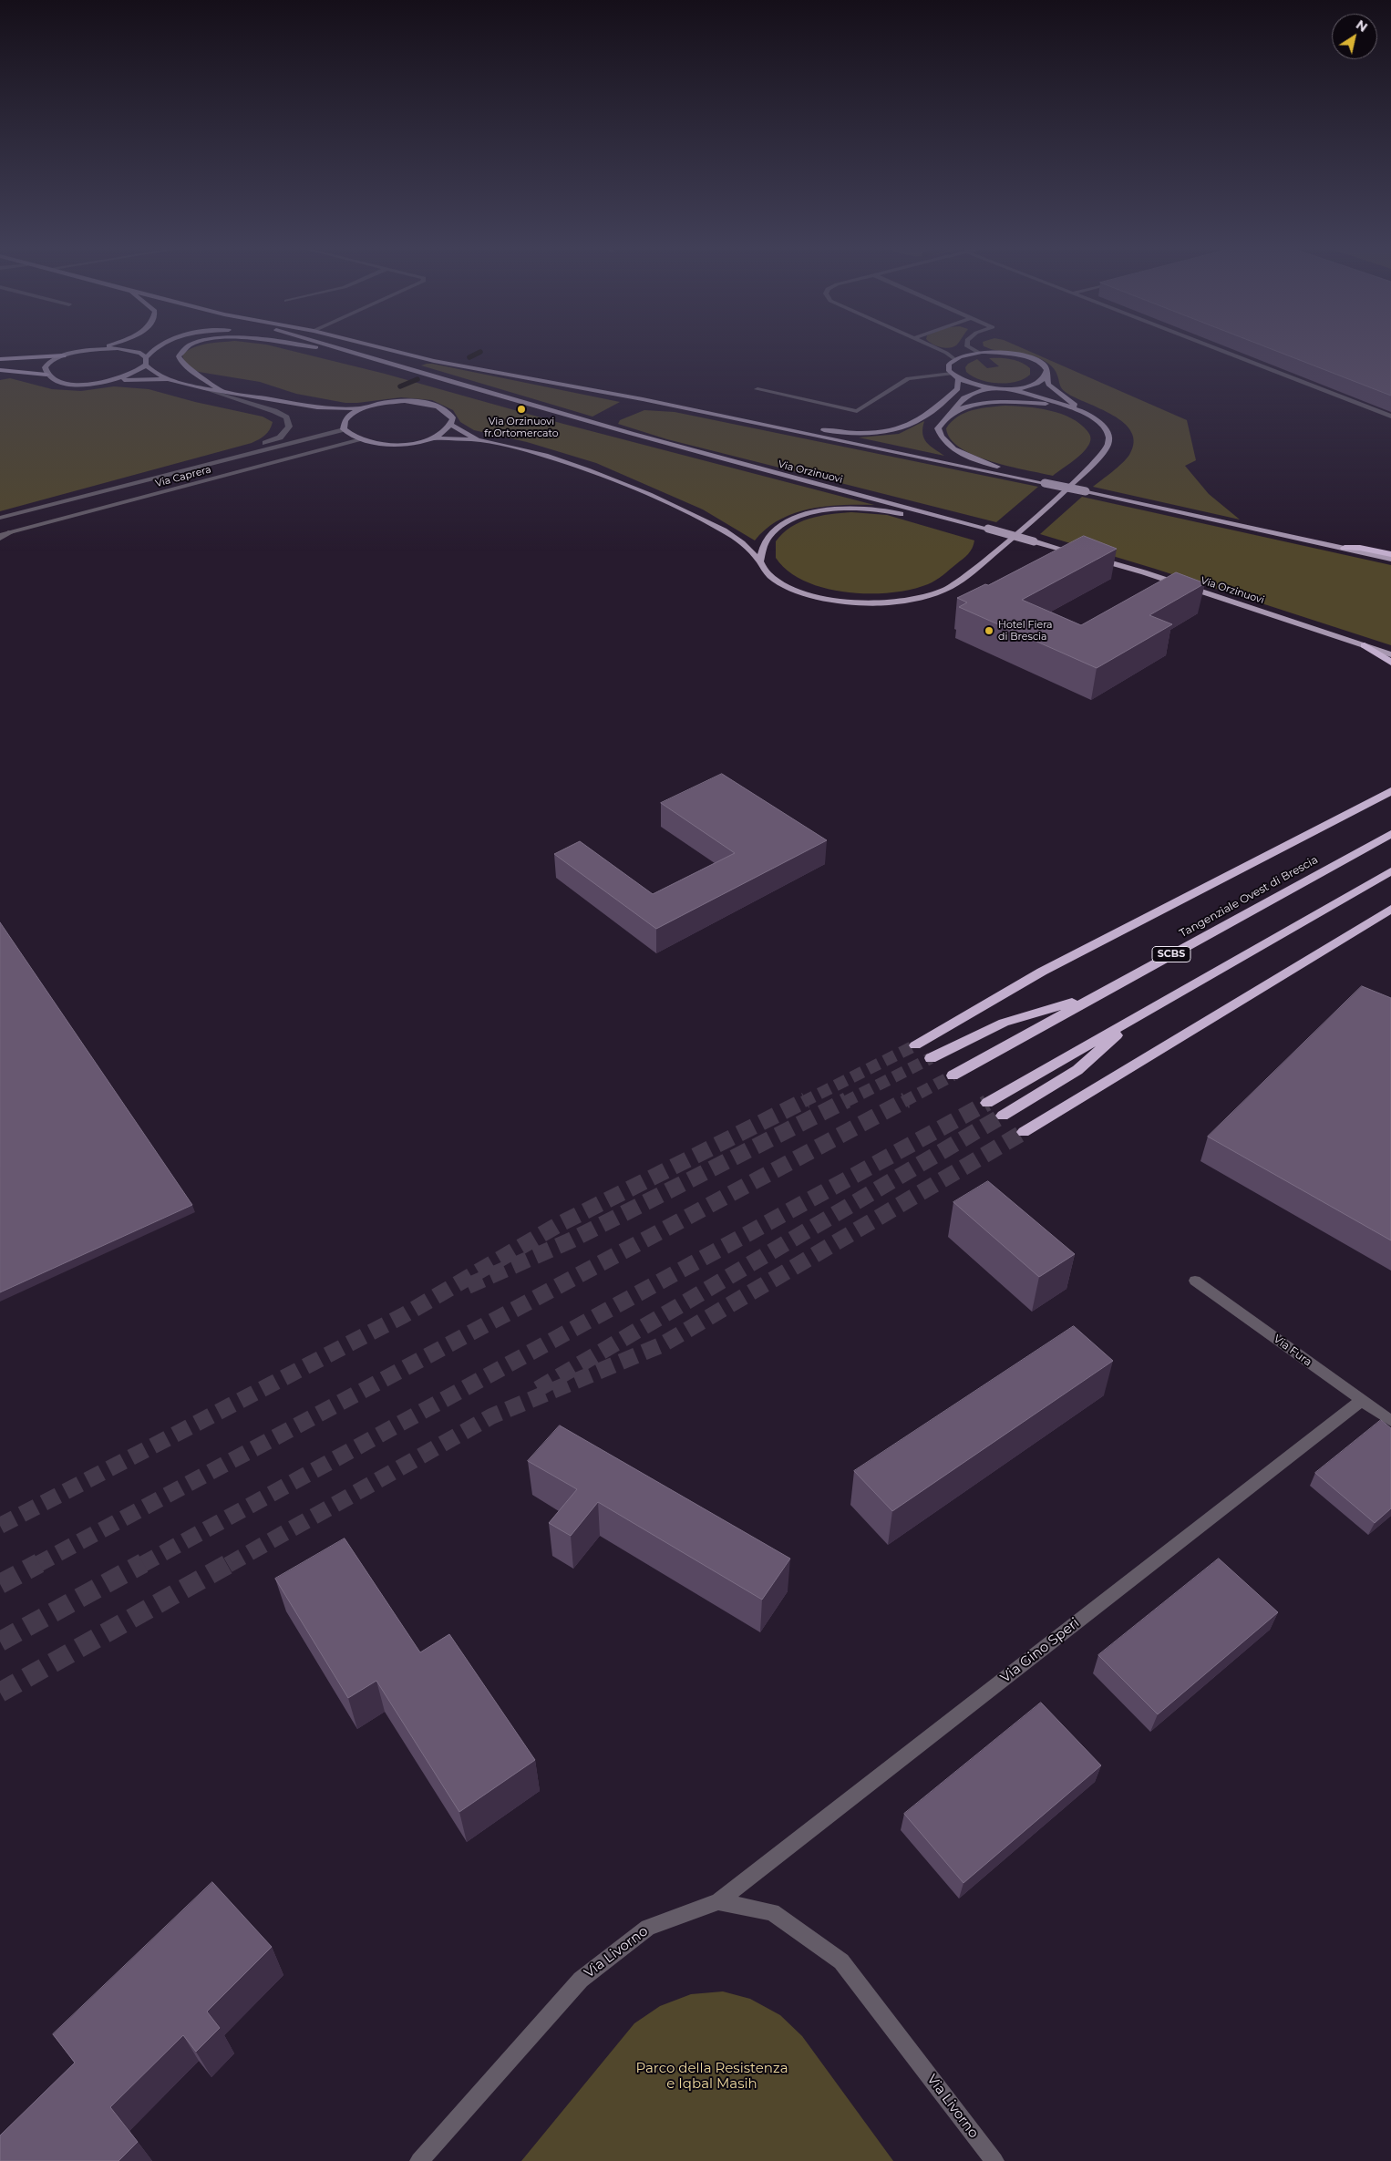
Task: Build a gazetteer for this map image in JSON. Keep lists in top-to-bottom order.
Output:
{
  "streets": {
    "highway": ["Tangenziale Ovest di Brescia", "SCBS"],
    "main road": ["Via Orzinuovi"],
    "street": [
      "Via Caprera",
      "Via Fura",
      "Via Gino Speri",
      "Via Livorno"
    ]
  },
  "crossings": [
    ["Via Fura", "Via Gino Speri"],
    ["Via Gino Speri", "Via Livorno"]
  ],
  "parks": ["Parco della Resistenza e Iqbal Masih"],
  "places": ["Via Orzinuovi fr.Ortomercato", "Hotel Fiera di Brescia"],
  "north": "top right"
}
